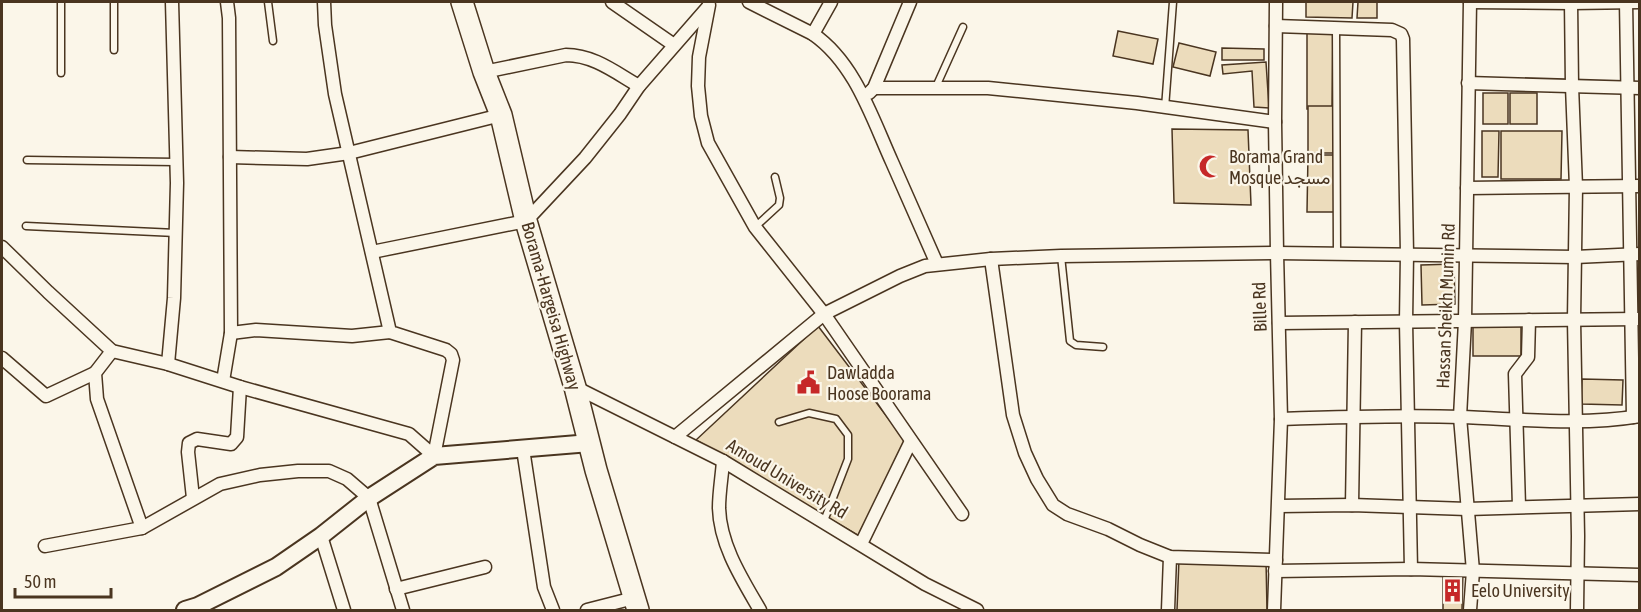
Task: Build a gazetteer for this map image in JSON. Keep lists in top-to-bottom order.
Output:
{
  "streets": {
    "highway": ["Borama-Hargeisa Highway"],
    "street": ["Hassan Sheikh Mumin Rd", "Bille Rd", "Amoud University Rd"]
  },
  "crossings": [
    ["Borama-Hargeisa Highway", "Amoud University Rd"]
  ],
  "places": {
    "mosque": ["Borama Grand Mosque مسجد"],
    "public building": ["Dawladda Hoose Boorama"],
    "building": ["Eelo University"]
  },
  "scale_bar": "50 m"
}
